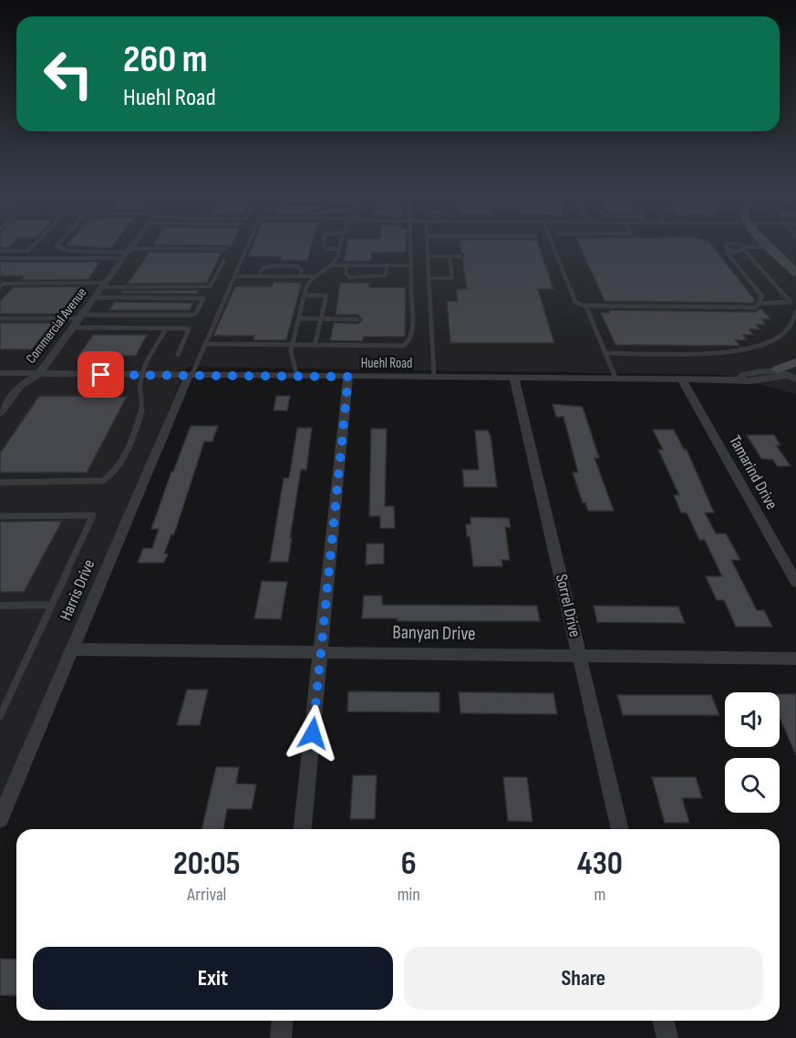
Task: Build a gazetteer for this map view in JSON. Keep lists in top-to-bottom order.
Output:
{
  "streets": {
    "street": [
      "Commercial Avenue",
      "Huehl Road",
      "Tamarind Drive",
      "Harris Drive",
      "Sorrel Drive",
      "Banyan Drive"
    ]
  },
  "crossings": [
    ["Commercial Avenue", "Huehl Road"],
    ["Huehl Road", "Tamarind Drive"],
    ["Huehl Road", "Harris Drive"],
    ["Huehl Road", "Sorrel Drive"],
    ["Harris Drive", "Banyan Drive"],
    ["Sorrel Drive", "Banyan Drive"]
  ],
  "page": {
    "turn": ["260 m", "Huehl Road"],
    "eta": [
      "20:05",
      "Arrival",
      "6",
      "min",
      "430",
      "m"
    ],
    "buttons": ["Exit", "Share"]
  }
}
